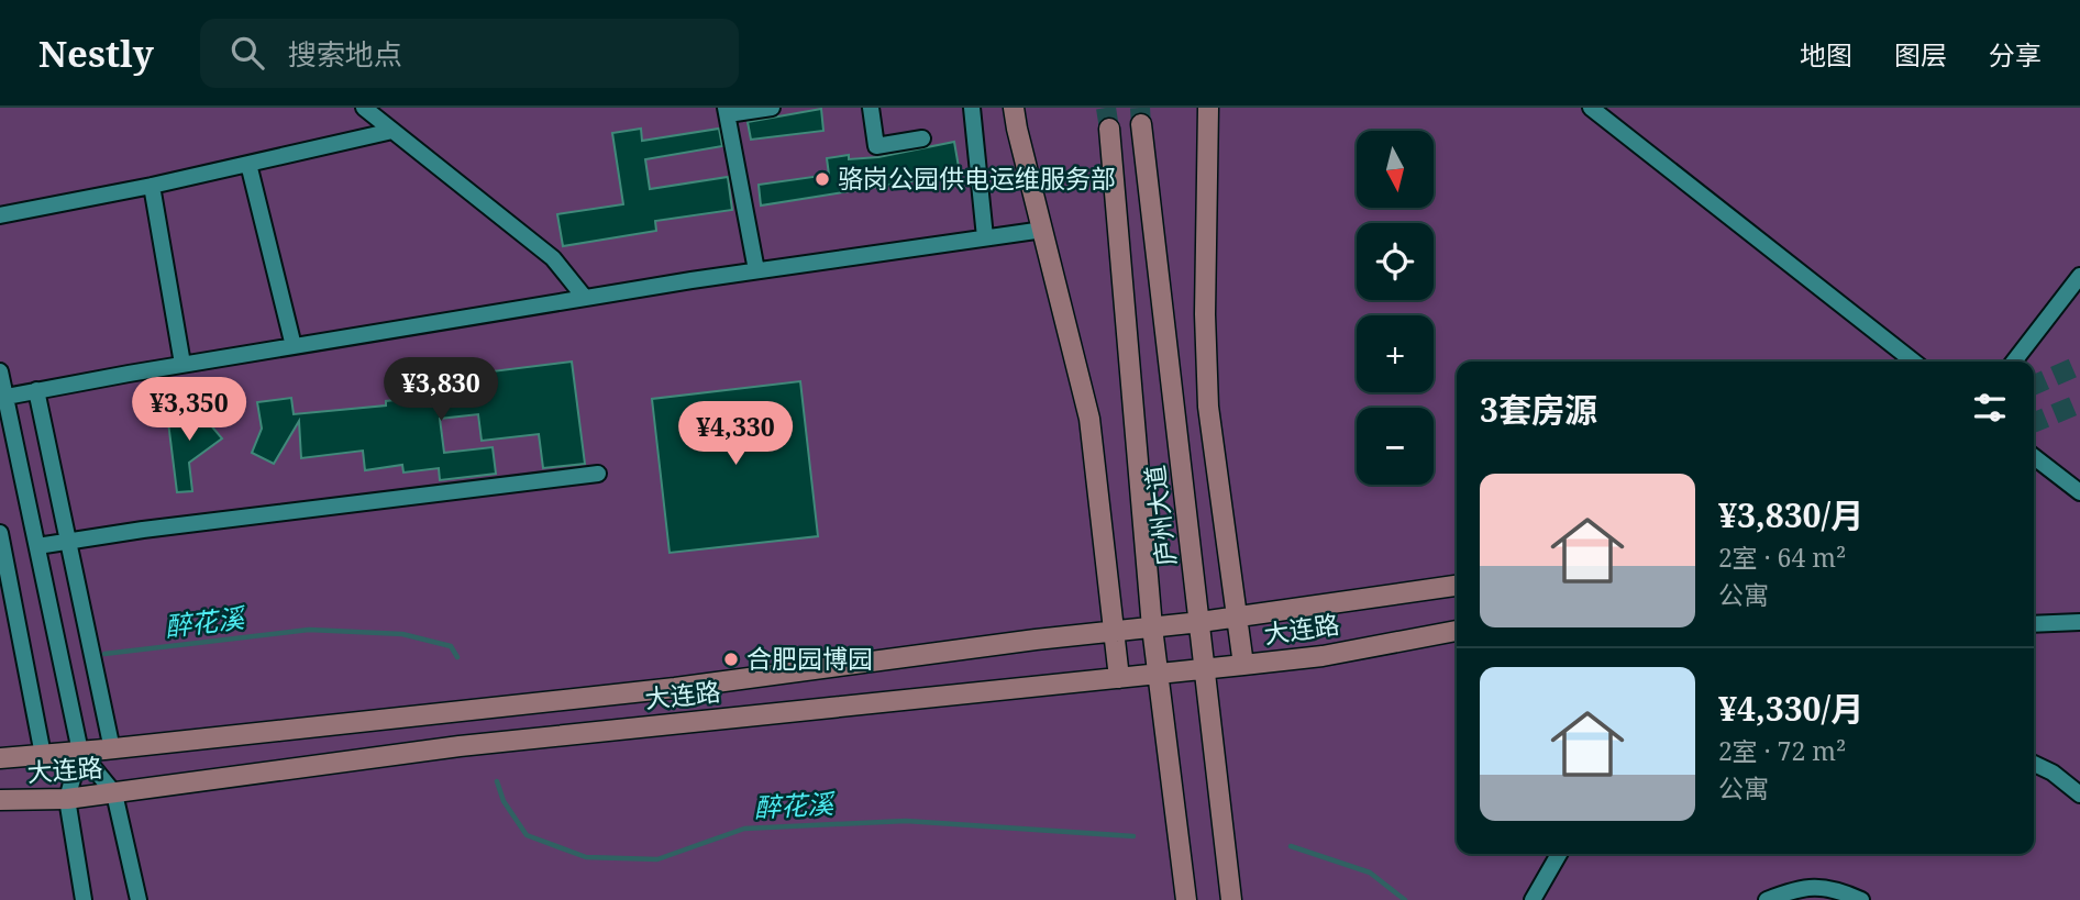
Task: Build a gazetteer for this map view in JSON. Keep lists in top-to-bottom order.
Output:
{
  "streets": {
    "main road": ["庐州大道", "大连路"]
  },
  "crossings": [
    ["庐州大道", "大连路"]
  ],
  "water": ["醉花溪"],
  "places": ["骆岗公园供电运维服务部", "合肥园博园"],
  "north": "bottom",
  "page": {
    "header": "Nestly",
    "search": "搜索地点",
    "nav": ["地图", "图层", "分享"],
    "map_buttons": ["+", "−"],
    "price": ["¥3,830", "¥3,350", "¥4,330"],
    "heading": "3套房源",
    "list": [
      {
        "name": "¥3,830/月",
        "note": "2室 · 64 m² · 公寓"
      },
      {
        "name": "¥4,330/月",
        "note": "2室 · 72 m² · 公寓"
      }
    ]
  }
}
